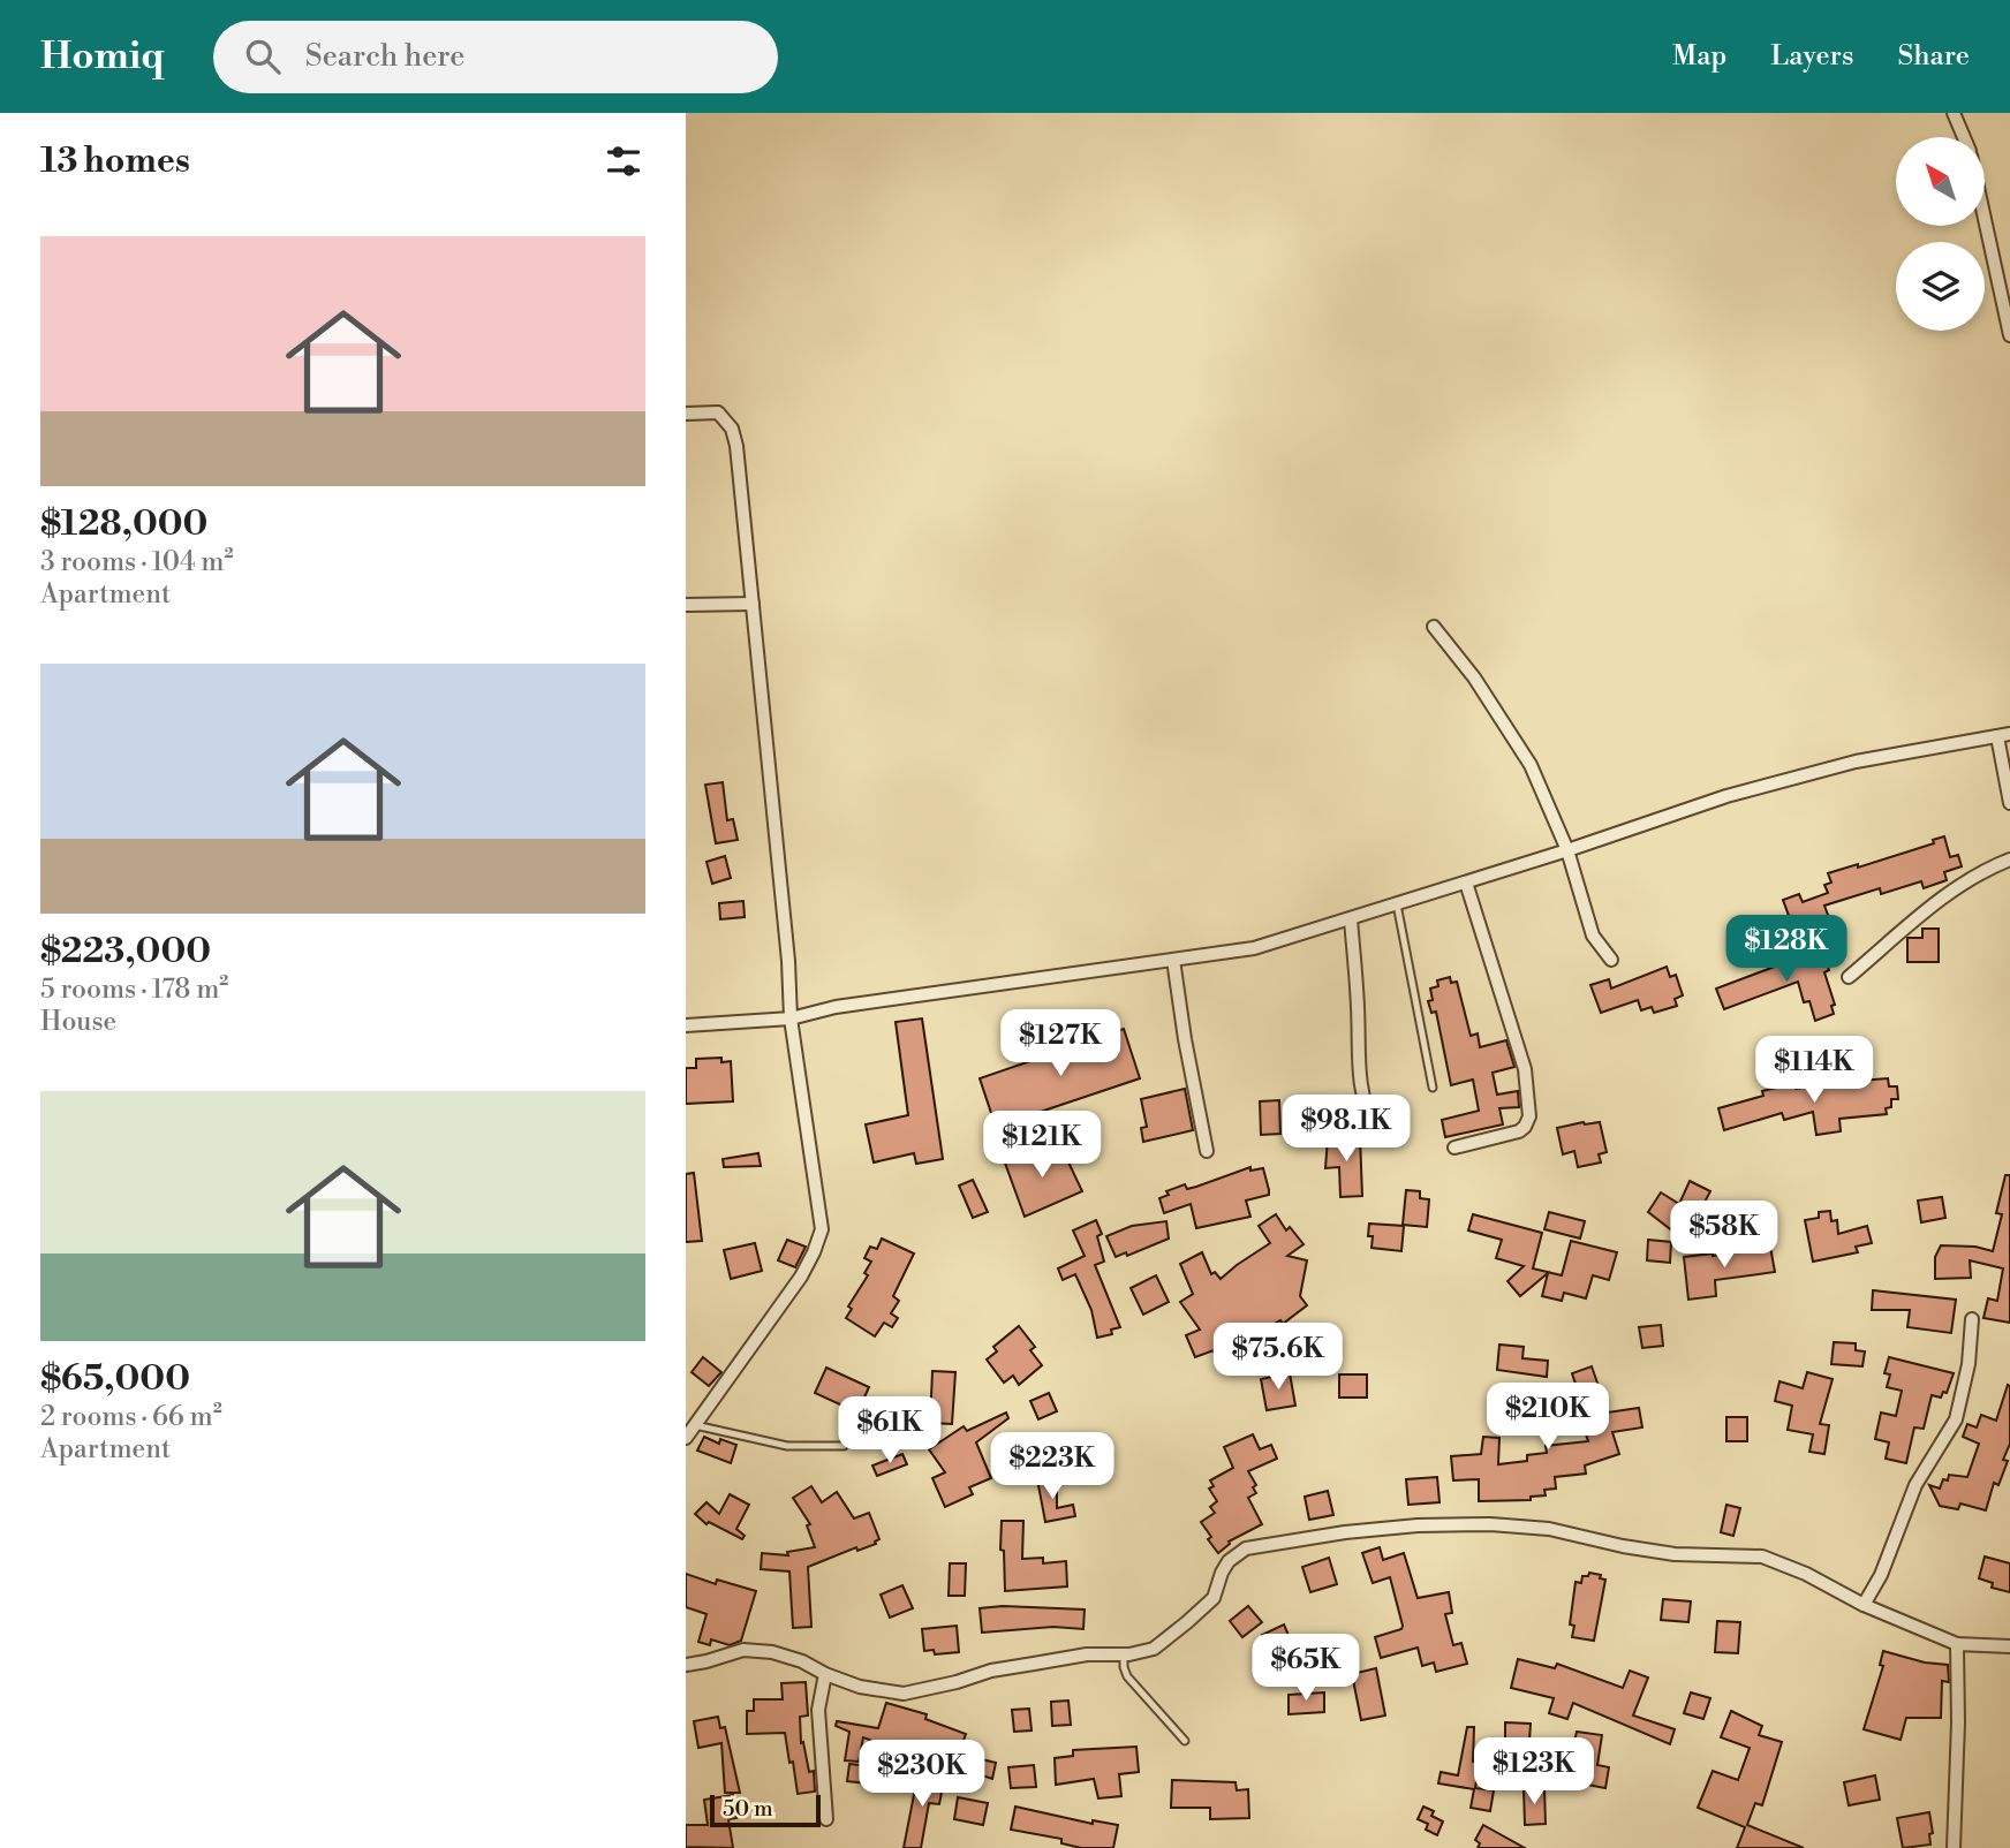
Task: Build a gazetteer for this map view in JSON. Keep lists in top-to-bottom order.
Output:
{
  "scale_bar": "50 m",
  "north": "top left",
  "page": {
    "header": "Homiq",
    "search": "Search here",
    "nav": ["Map", "Layers", "Share"],
    "heading": "13 homes",
    "list": [
      {
        "name": "$128,000",
        "note": "3 rooms · 104 m² · Apartment"
      },
      {
        "name": "$223,000",
        "note": "5 rooms · 178 m² · House"
      },
      {
        "name": "$65,000",
        "note": "2 rooms · 66 m² · Apartment"
      }
    ],
    "price": [
      "$128K",
      "$127K",
      "$114K",
      "$98.1K",
      "$121K",
      "$58K",
      "$75.6K",
      "$210K",
      "$61K",
      "$223K",
      "$65K",
      "$123K",
      "$230K"
    ],
    "scale": "50 m"
  }
}
